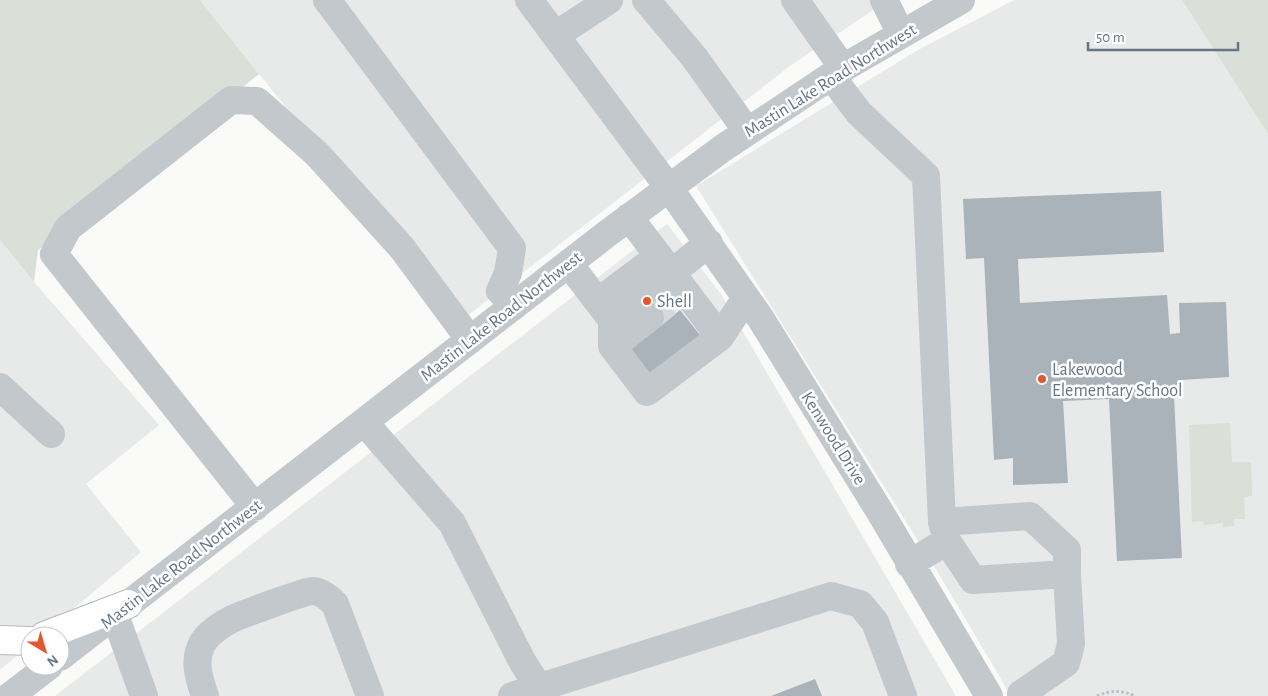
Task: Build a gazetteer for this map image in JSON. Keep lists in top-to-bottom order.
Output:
{
  "streets": {
    "street": ["Mastin Lake Road Northwest", "Kenwood Drive"]
  },
  "crossings": [
    ["Mastin Lake Road Northwest", "Kenwood Drive"]
  ],
  "places": ["Shell", "Lakewood Elementary School"],
  "scale_bar": "50 m",
  "north": "bottom right"
}
